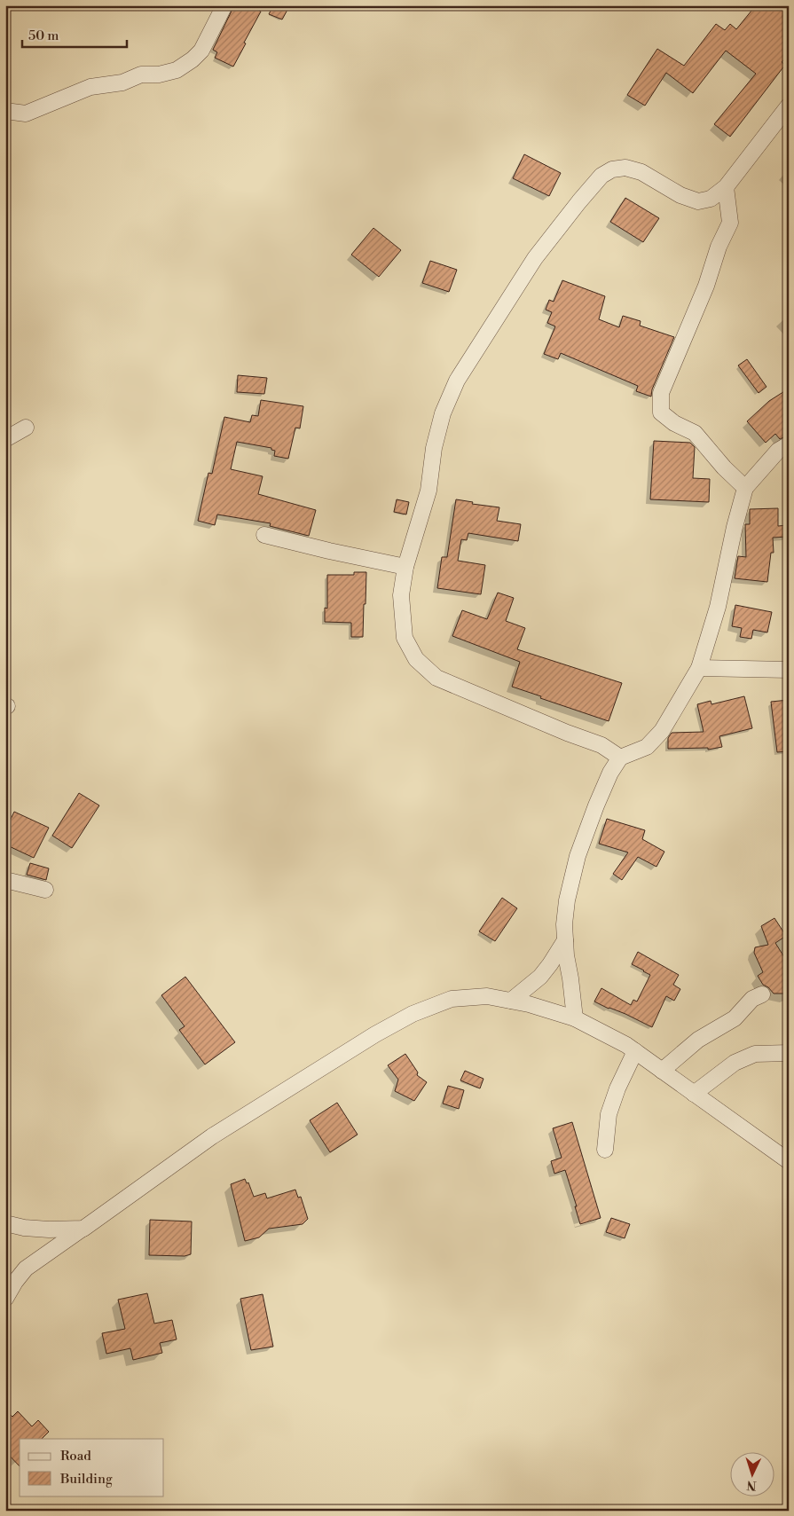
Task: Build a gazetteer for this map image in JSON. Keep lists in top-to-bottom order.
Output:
{
  "legend": ["Road", "Building"],
  "scale_bar": "50 m",
  "north": "bottom"
}
